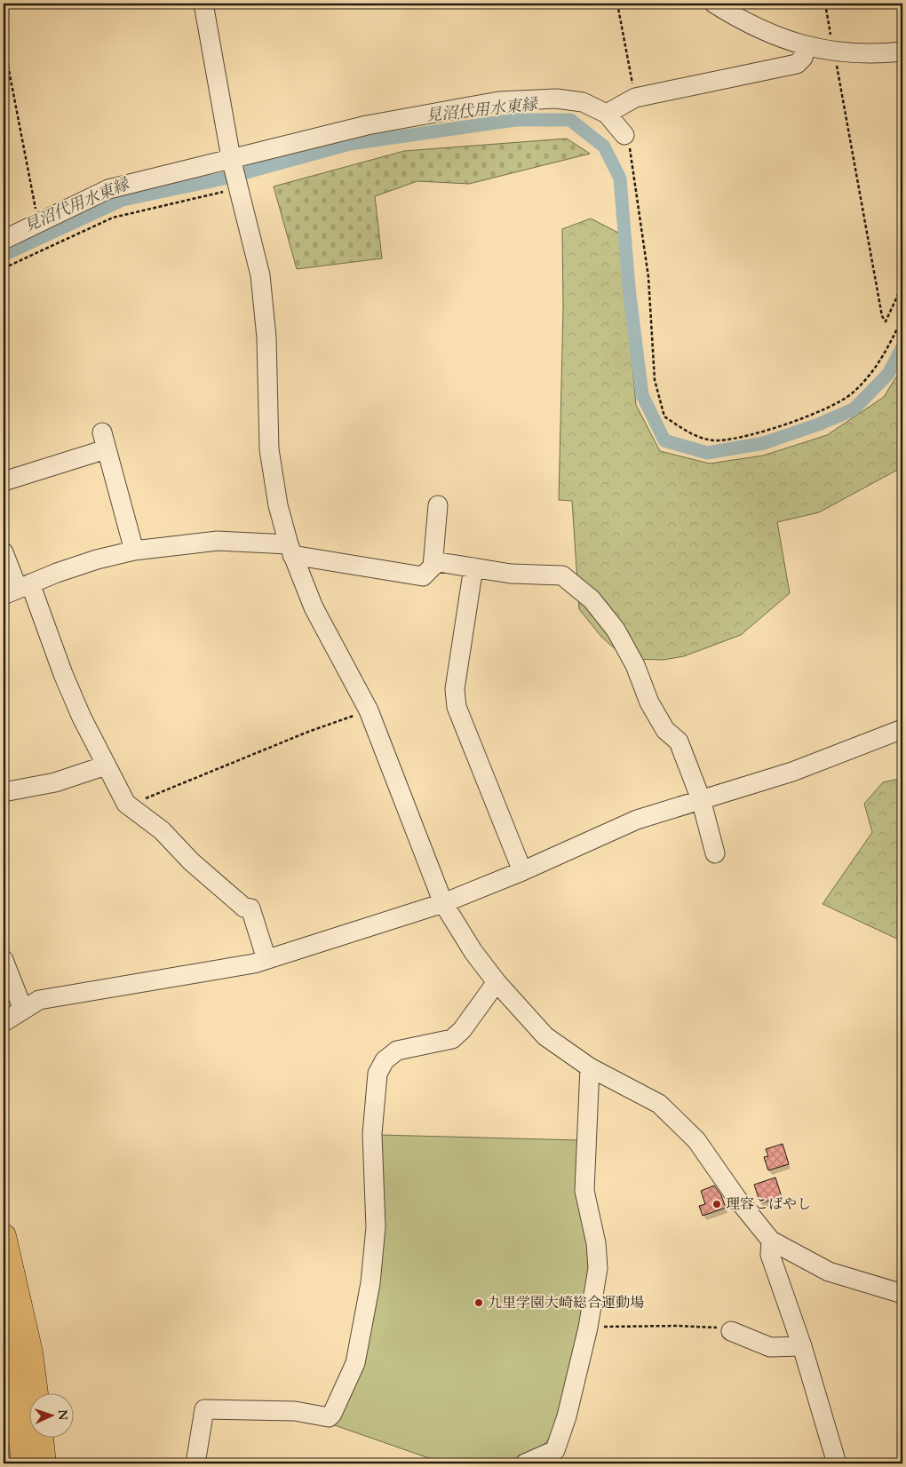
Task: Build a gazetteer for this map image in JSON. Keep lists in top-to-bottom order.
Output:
{
  "water": ["見沼代用水東縁"],
  "places": ["理容こばやし", "九里学園大崎総合運動場"],
  "north": "right"
}
